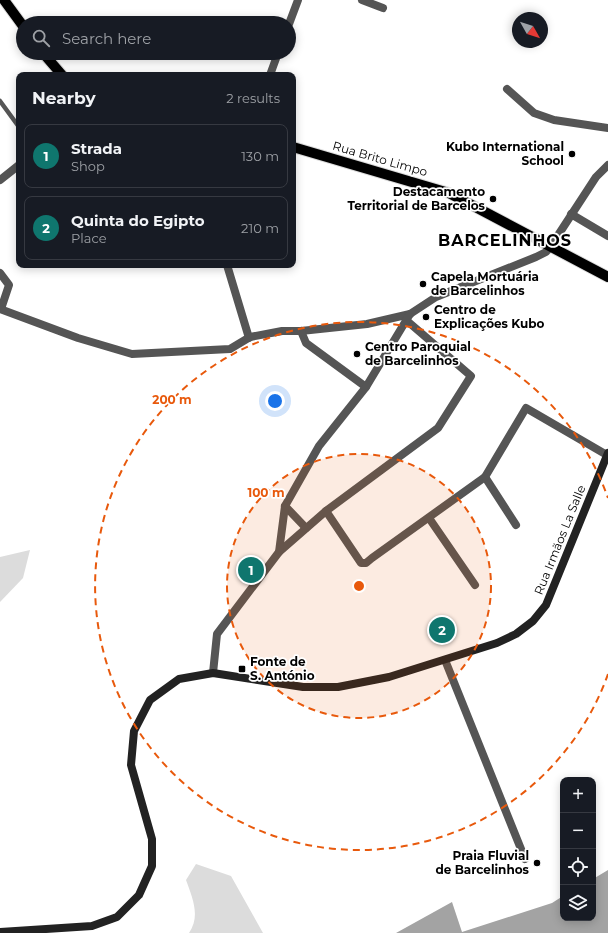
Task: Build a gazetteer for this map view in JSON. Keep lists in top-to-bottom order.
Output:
{
  "streets": {
    "main road": ["Rua Brito Limpo", "Rua Irmãos La Salle"]
  },
  "districts": ["BARCELINHOS"],
  "places": {
    "other": [
      "Kubo International School",
      "Destacamento Territorial de Barcelos",
      "Capela Mortuária de Barcelinhos",
      "Centro de Explicações Kubo",
      "Centro Paroquial de Barcelinhos",
      "Praia Fluvial de Barcelinhos"
    ],
    "transit": ["Fonte de S. António"]
  },
  "north": "bottom right",
  "page": {
    "search": "Search here",
    "heading": ["Nearby", "2 results"],
    "list": [
      {
        "mark": "1",
        "name": "Strada",
        "note": "Shop",
        "value": "130 m"
      },
      {
        "mark": "2",
        "name": "Quinta do Egipto",
        "note": "Place",
        "value": "210 m"
      }
    ],
    "pins": ["1", "2"],
    "map_buttons": ["+", "−"]
  },
  "rings": ["200 m", "100 m"]
}
